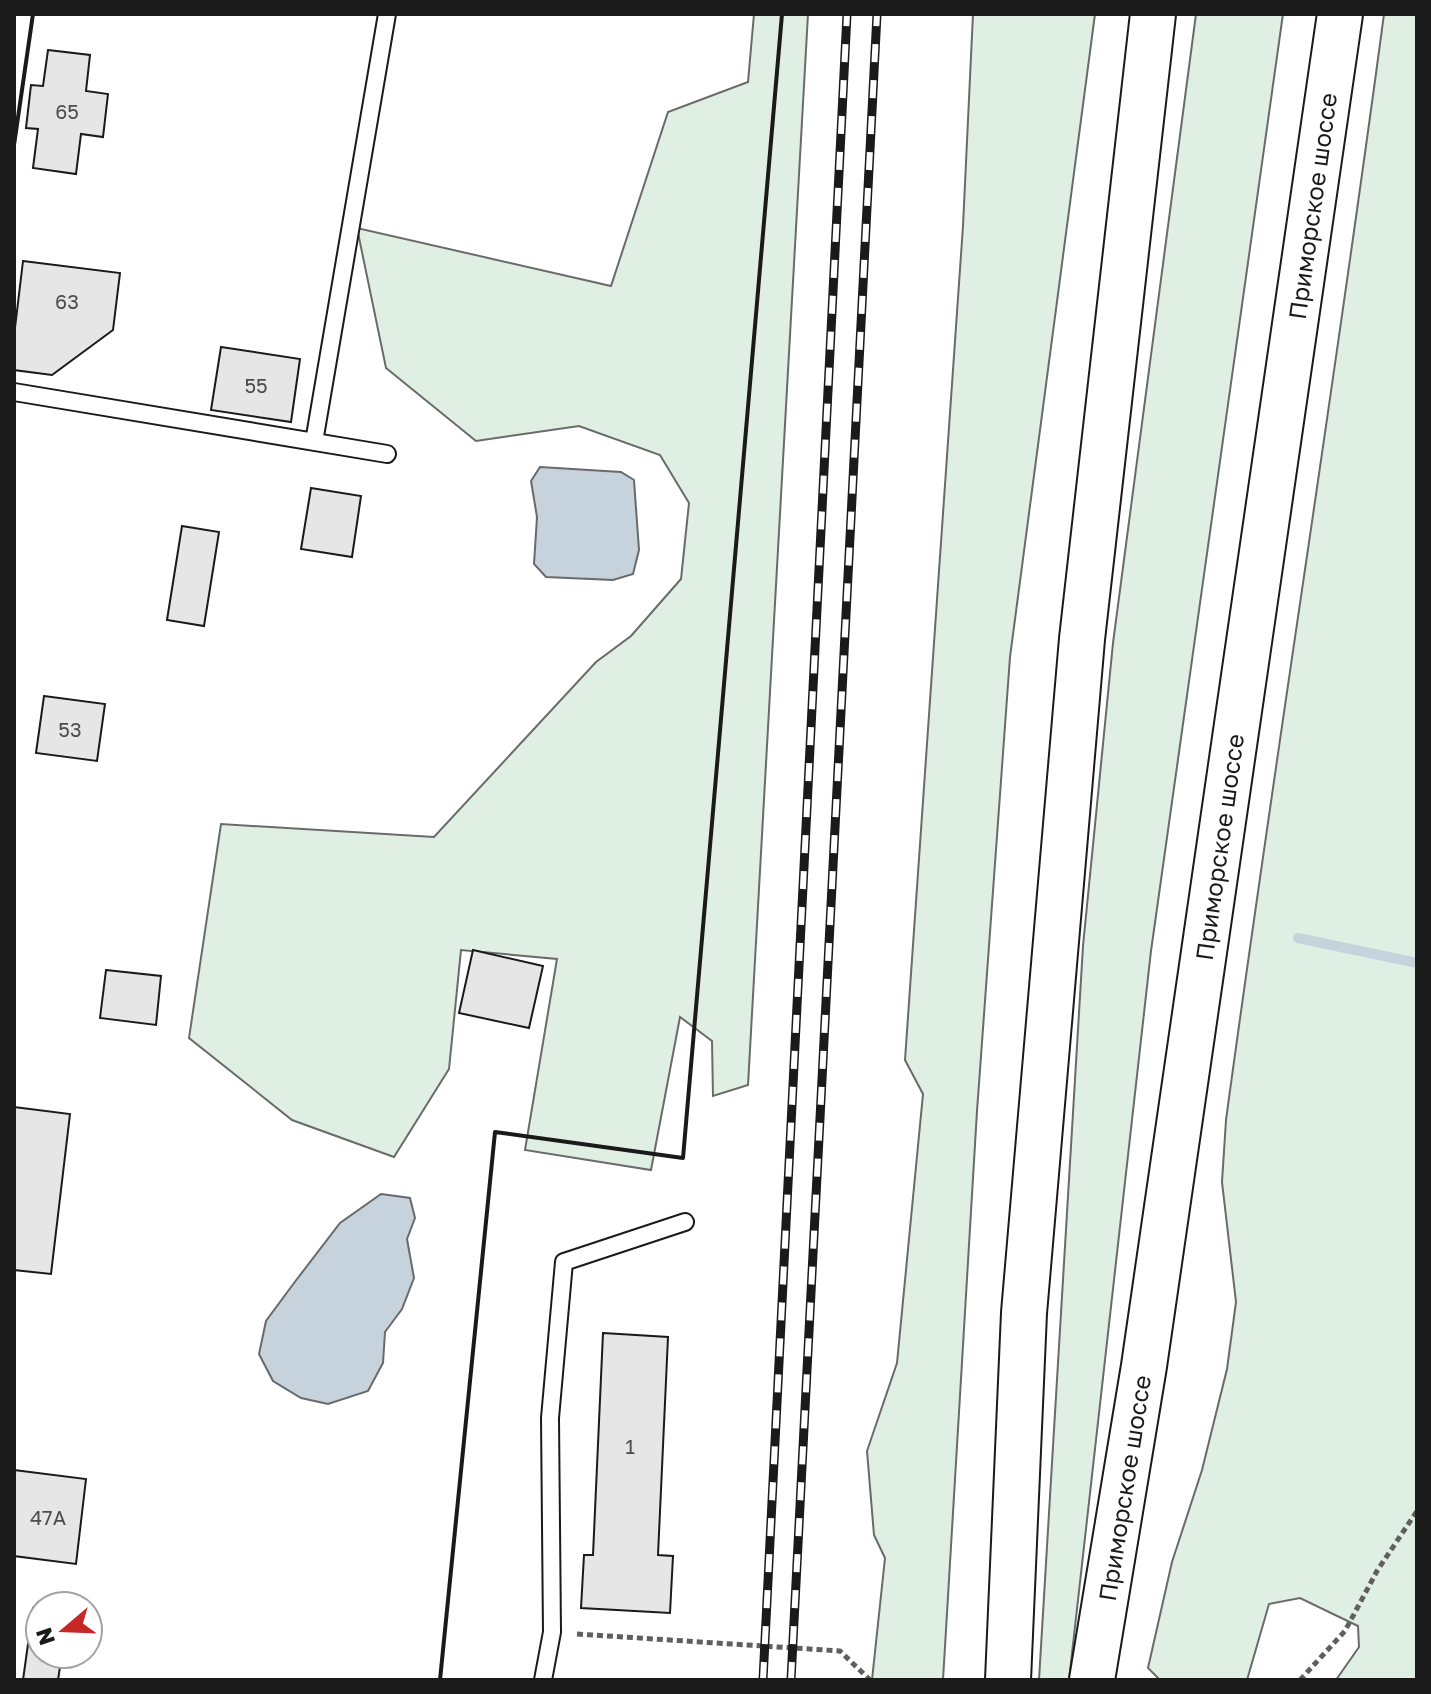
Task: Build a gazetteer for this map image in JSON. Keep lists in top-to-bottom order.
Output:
{
  "streets": {
    "main road": ["Приморское шоссе"]
  },
  "house_numbers": [
    "65",
    "63",
    "55",
    "53",
    "1",
    "47А"
  ],
  "north": "left"
}
